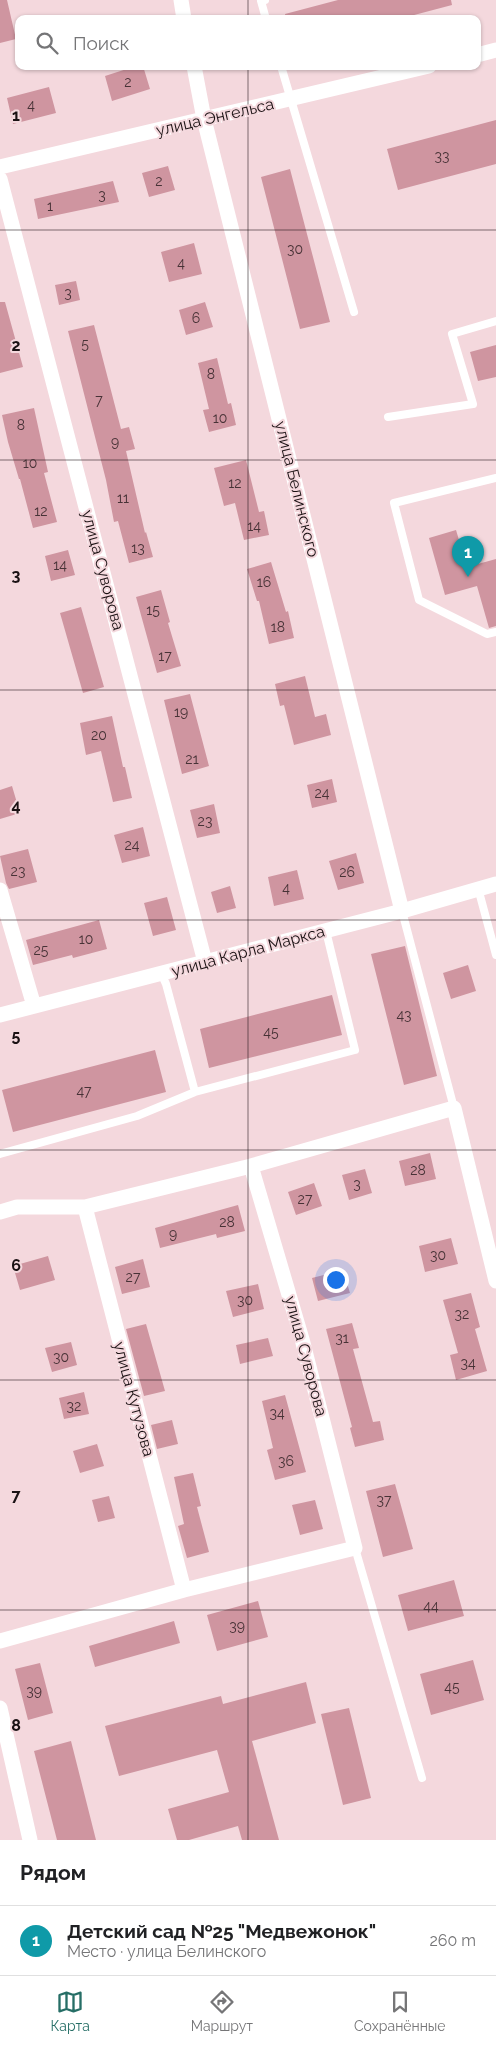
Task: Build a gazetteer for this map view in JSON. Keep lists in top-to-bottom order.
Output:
{
  "streets": {
    "street": [
      "улица Энгельса",
      "улица Белинского",
      "улица Суворова",
      "улица Карла Маркса",
      "улица Кутузова"
    ]
  },
  "crossings": [
    ["улица Энгельса", "улица Белинского"],
    ["улица Белинского", "улица Карла Маркса"],
    ["улица Суворова", "улица Карла Маркса"]
  ],
  "house_numbers": [
    "2",
    "4",
    "33",
    "2",
    "3",
    "1",
    "30",
    "4",
    "3",
    "6",
    "5",
    "8",
    "7",
    "10",
    "8",
    "9",
    "10",
    "12",
    "11",
    "12",
    "14",
    "13",
    "14",
    "16",
    "15",
    "18",
    "17",
    "19",
    "20",
    "21",
    "24",
    "23",
    "24",
    "23",
    "26",
    "4",
    "10",
    "25",
    "43",
    "45",
    "47",
    "28",
    "3",
    "27",
    "28",
    "9",
    "30",
    "27",
    "30",
    "32",
    "31",
    "30",
    "34",
    "32",
    "34",
    "36",
    "37",
    "44",
    "39",
    "45",
    "39"
  ],
  "page": {
    "search": "Поиск",
    "pins": "1",
    "heading": "Рядом",
    "list": [
      {
        "mark": "1",
        "name": "Детский сад №25 \"Медвежонок\"",
        "note": "Место · улица Белинского",
        "value": "260 m"
      }
    ],
    "nav": ["Карта", "Маршрут", "Сохранённые"]
  },
  "grid": {
    "rows": [
      "1",
      "2",
      "3",
      "4",
      "5",
      "6",
      "7",
      "8"
    ]
  }
}
